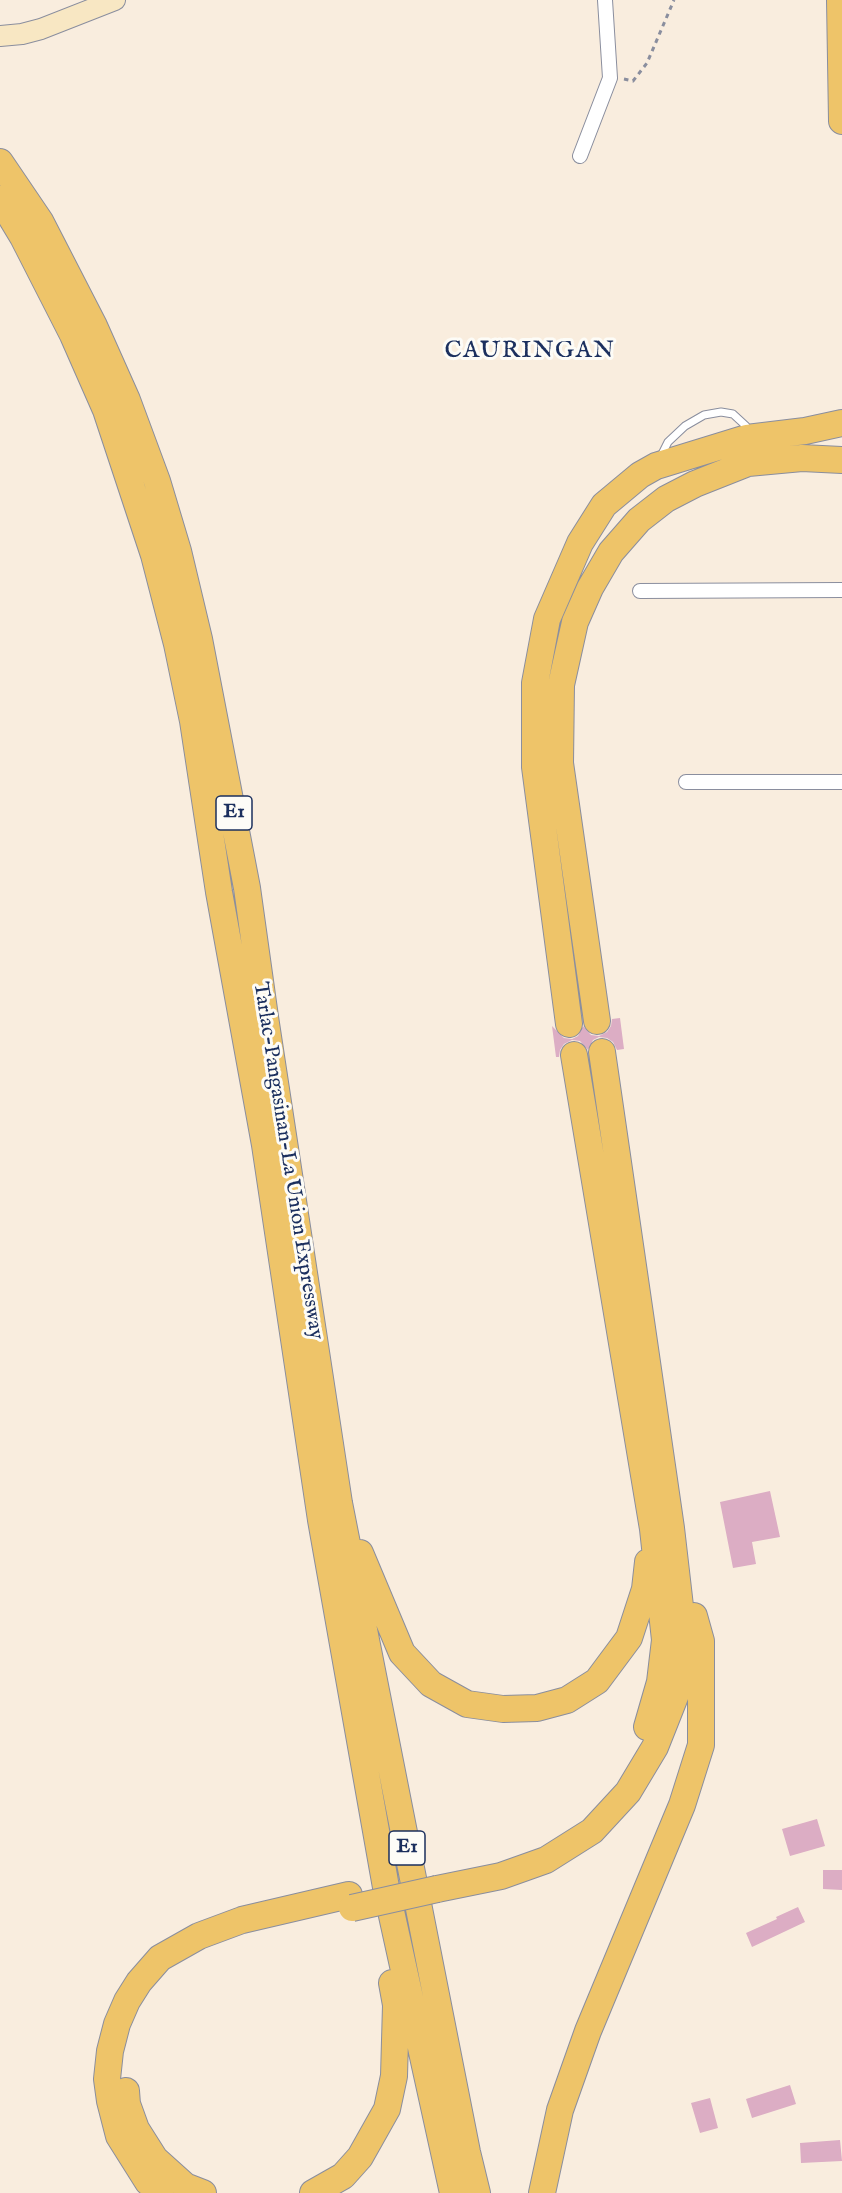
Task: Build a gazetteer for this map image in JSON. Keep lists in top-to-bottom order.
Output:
{
  "streets": {
    "highway": ["E1", "Tarlac-Pangasinan-La Union Expressway"]
  },
  "districts": ["CAURINGAN"]
}
